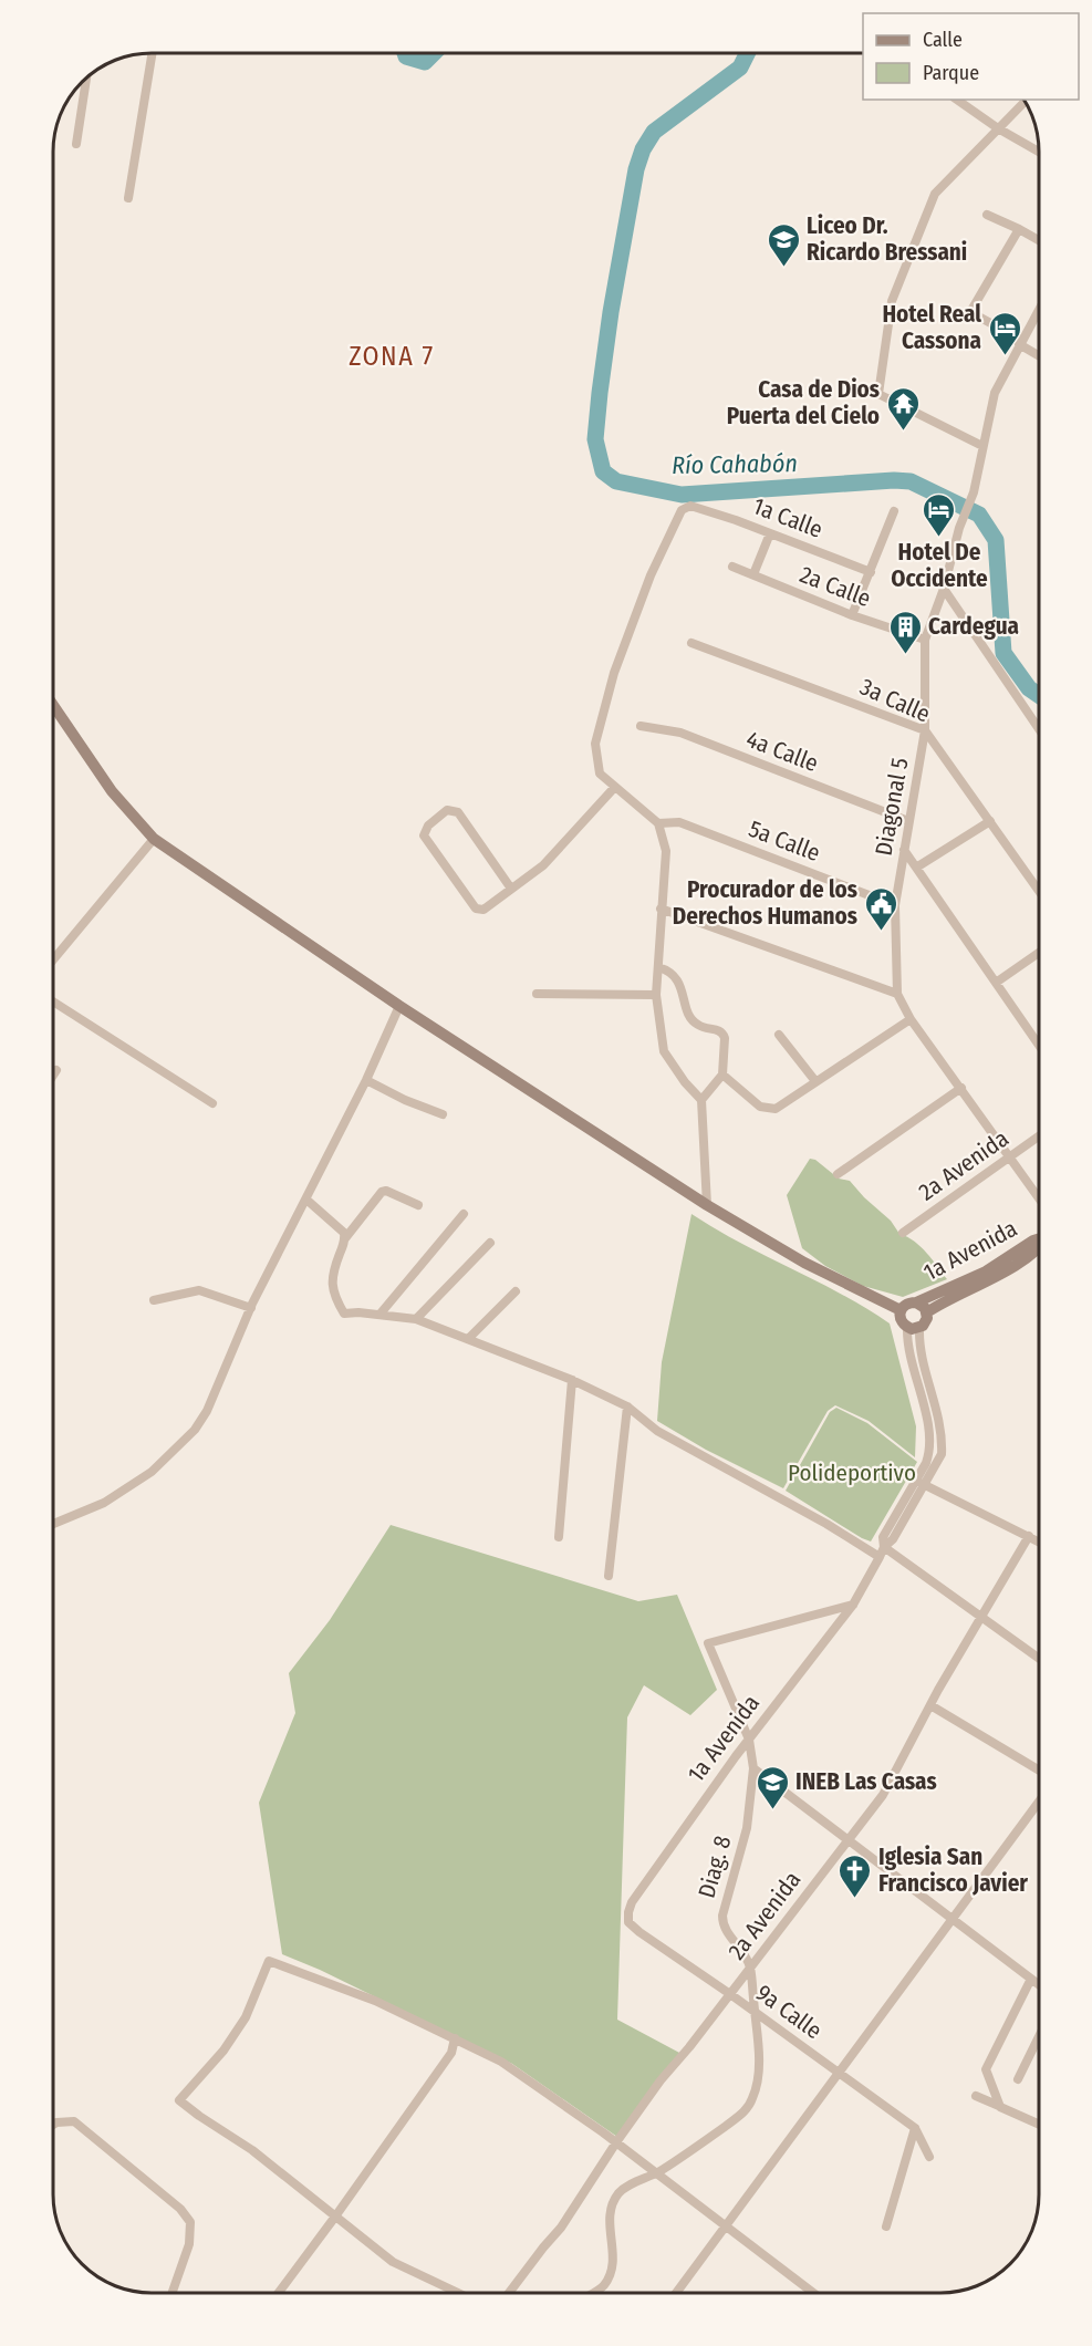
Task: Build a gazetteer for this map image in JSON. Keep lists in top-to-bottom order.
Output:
{
  "streets": {
    "main road": ["1a Avenida"],
    "street": [
      "1a Calle",
      "2a Calle",
      "3a Calle",
      "4a Calle",
      "Diagonal 5",
      "5a Calle",
      "2a Avenida",
      "Diag. 8",
      "9a Calle"
    ]
  },
  "crossings": [
    ["2a Calle", "Diagonal 5"],
    ["3a Calle", "Diagonal 5"],
    ["4a Calle", "Diagonal 5"],
    ["Diagonal 5", "5a Calle"],
    ["Diagonal 5", "2a Avenida"],
    ["2a Avenida", "Diag. 8"],
    ["2a Avenida", "9a Calle"],
    ["1a Avenida", "Diag. 8"],
    ["1a Avenida", "9a Calle"]
  ],
  "districts": ["ZONA 7"],
  "water": ["Río Cahabón"],
  "parks": ["Polideportivo"],
  "places": {
    "school or university": ["Liceo Dr. Ricardo Bressani", "INEB Las Casas"],
    "hotel": ["Hotel Real Cassona", "Hotel De Occidente"],
    "temple": ["Casa de Dios Puerta del Cielo"],
    "building": ["Cardegua"],
    "public building": ["Procurador de los Derechos Humanos"],
    "church": ["Iglesia San Francisco Javier"]
  },
  "legend": ["Calle", "Parque"]
}
